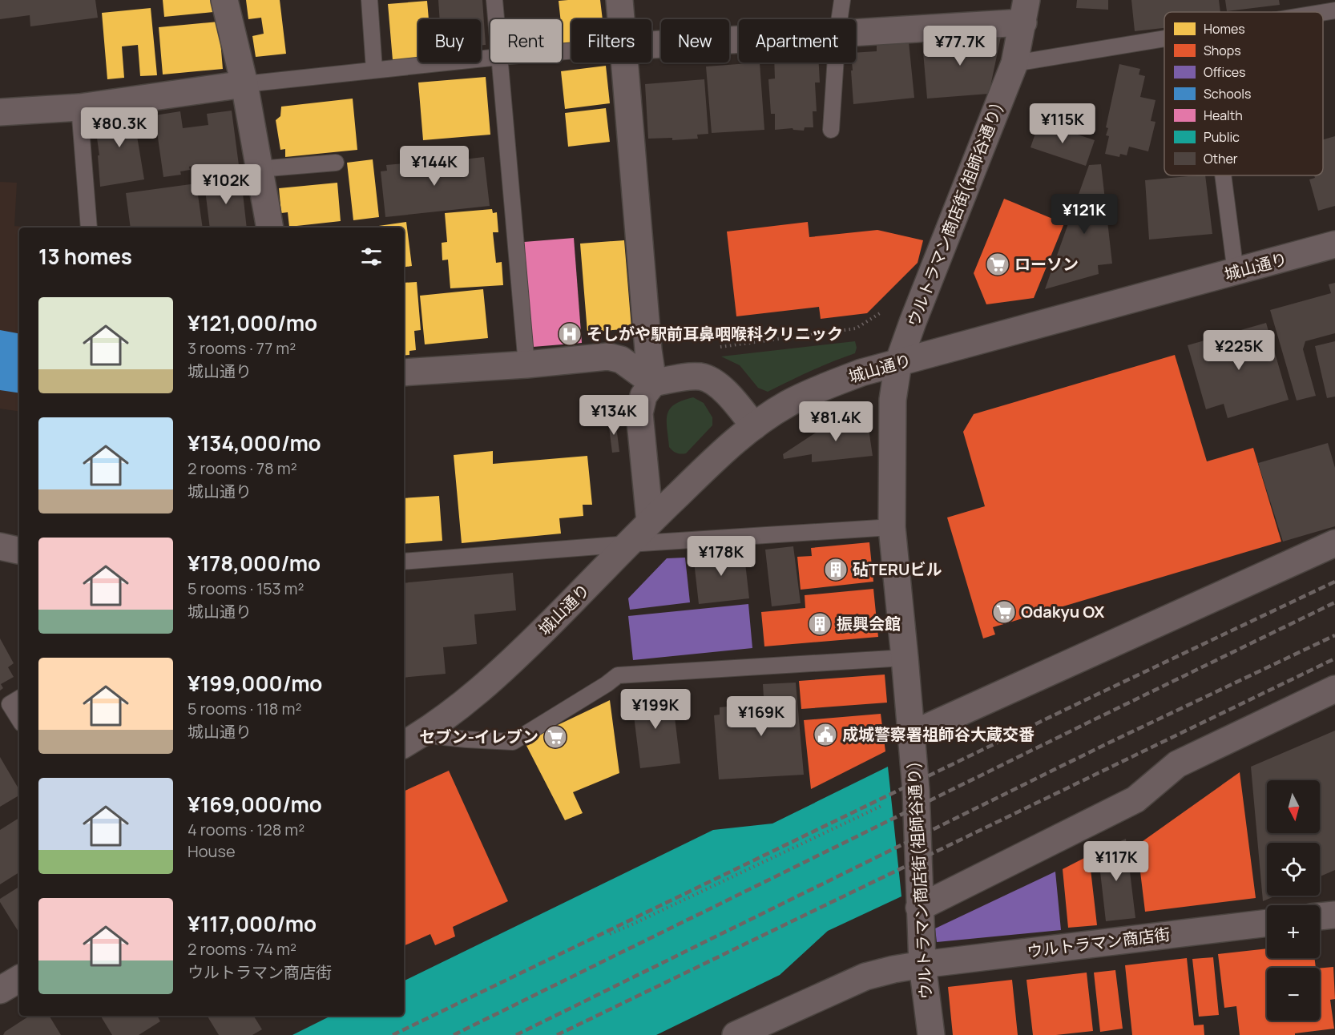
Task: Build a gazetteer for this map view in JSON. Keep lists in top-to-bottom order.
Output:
{
  "streets": {
    "street": ["ウルトラマン商店街(祖師谷通り)", "城山通り", "ウルトラマン商店街"]
  },
  "crossings": [
    ["ウルトラマン商店街(祖師谷通り)", "城山通り"],
    ["ウルトラマン商店街(祖師谷通り)", "ウルトラマン商店街"]
  ],
  "places": {
    "supermarket": ["ローソン", "Odakyu OX", "セブン-イレブン"],
    "hospital": ["そしがや駅前耳鼻咽喉科クリニック"],
    "building": ["砧TERUビル", "振興会館"],
    "public building": ["成城警察署祖師谷大蔵交番"]
  },
  "legend": [
    "Homes",
    "Shops",
    "Offices",
    "Schools",
    "Health",
    "Public",
    "Other"
  ],
  "north": "bottom",
  "page": {
    "chip": [
      "Buy",
      "Rent",
      "Filters",
      "New",
      "Apartment"
    ],
    "price": [
      "¥77.7K",
      "¥115K",
      "¥80.3K",
      "¥144K",
      "¥102K",
      "¥121K",
      "¥225K",
      "¥134K",
      "¥81.4K",
      "¥178K",
      "¥199K",
      "¥169K",
      "¥117K"
    ],
    "heading": "13 homes",
    "list": [
      {
        "name": "¥121,000/mo",
        "note": "3 rooms · 77 m² · 城山通り"
      },
      {
        "name": "¥134,000/mo",
        "note": "2 rooms · 78 m² · 城山通り"
      },
      {
        "name": "¥178,000/mo",
        "note": "5 rooms · 153 m² · 城山通り"
      },
      {
        "name": "¥199,000/mo",
        "note": "5 rooms · 118 m² · 城山通り"
      },
      {
        "name": "¥169,000/mo",
        "note": "4 rooms · 128 m² · House"
      },
      {
        "name": "¥117,000/mo",
        "note": "2 rooms · 74 m² · ウルトラマン商店街"
      }
    ],
    "map_buttons": ["+", "−"]
  }
}
